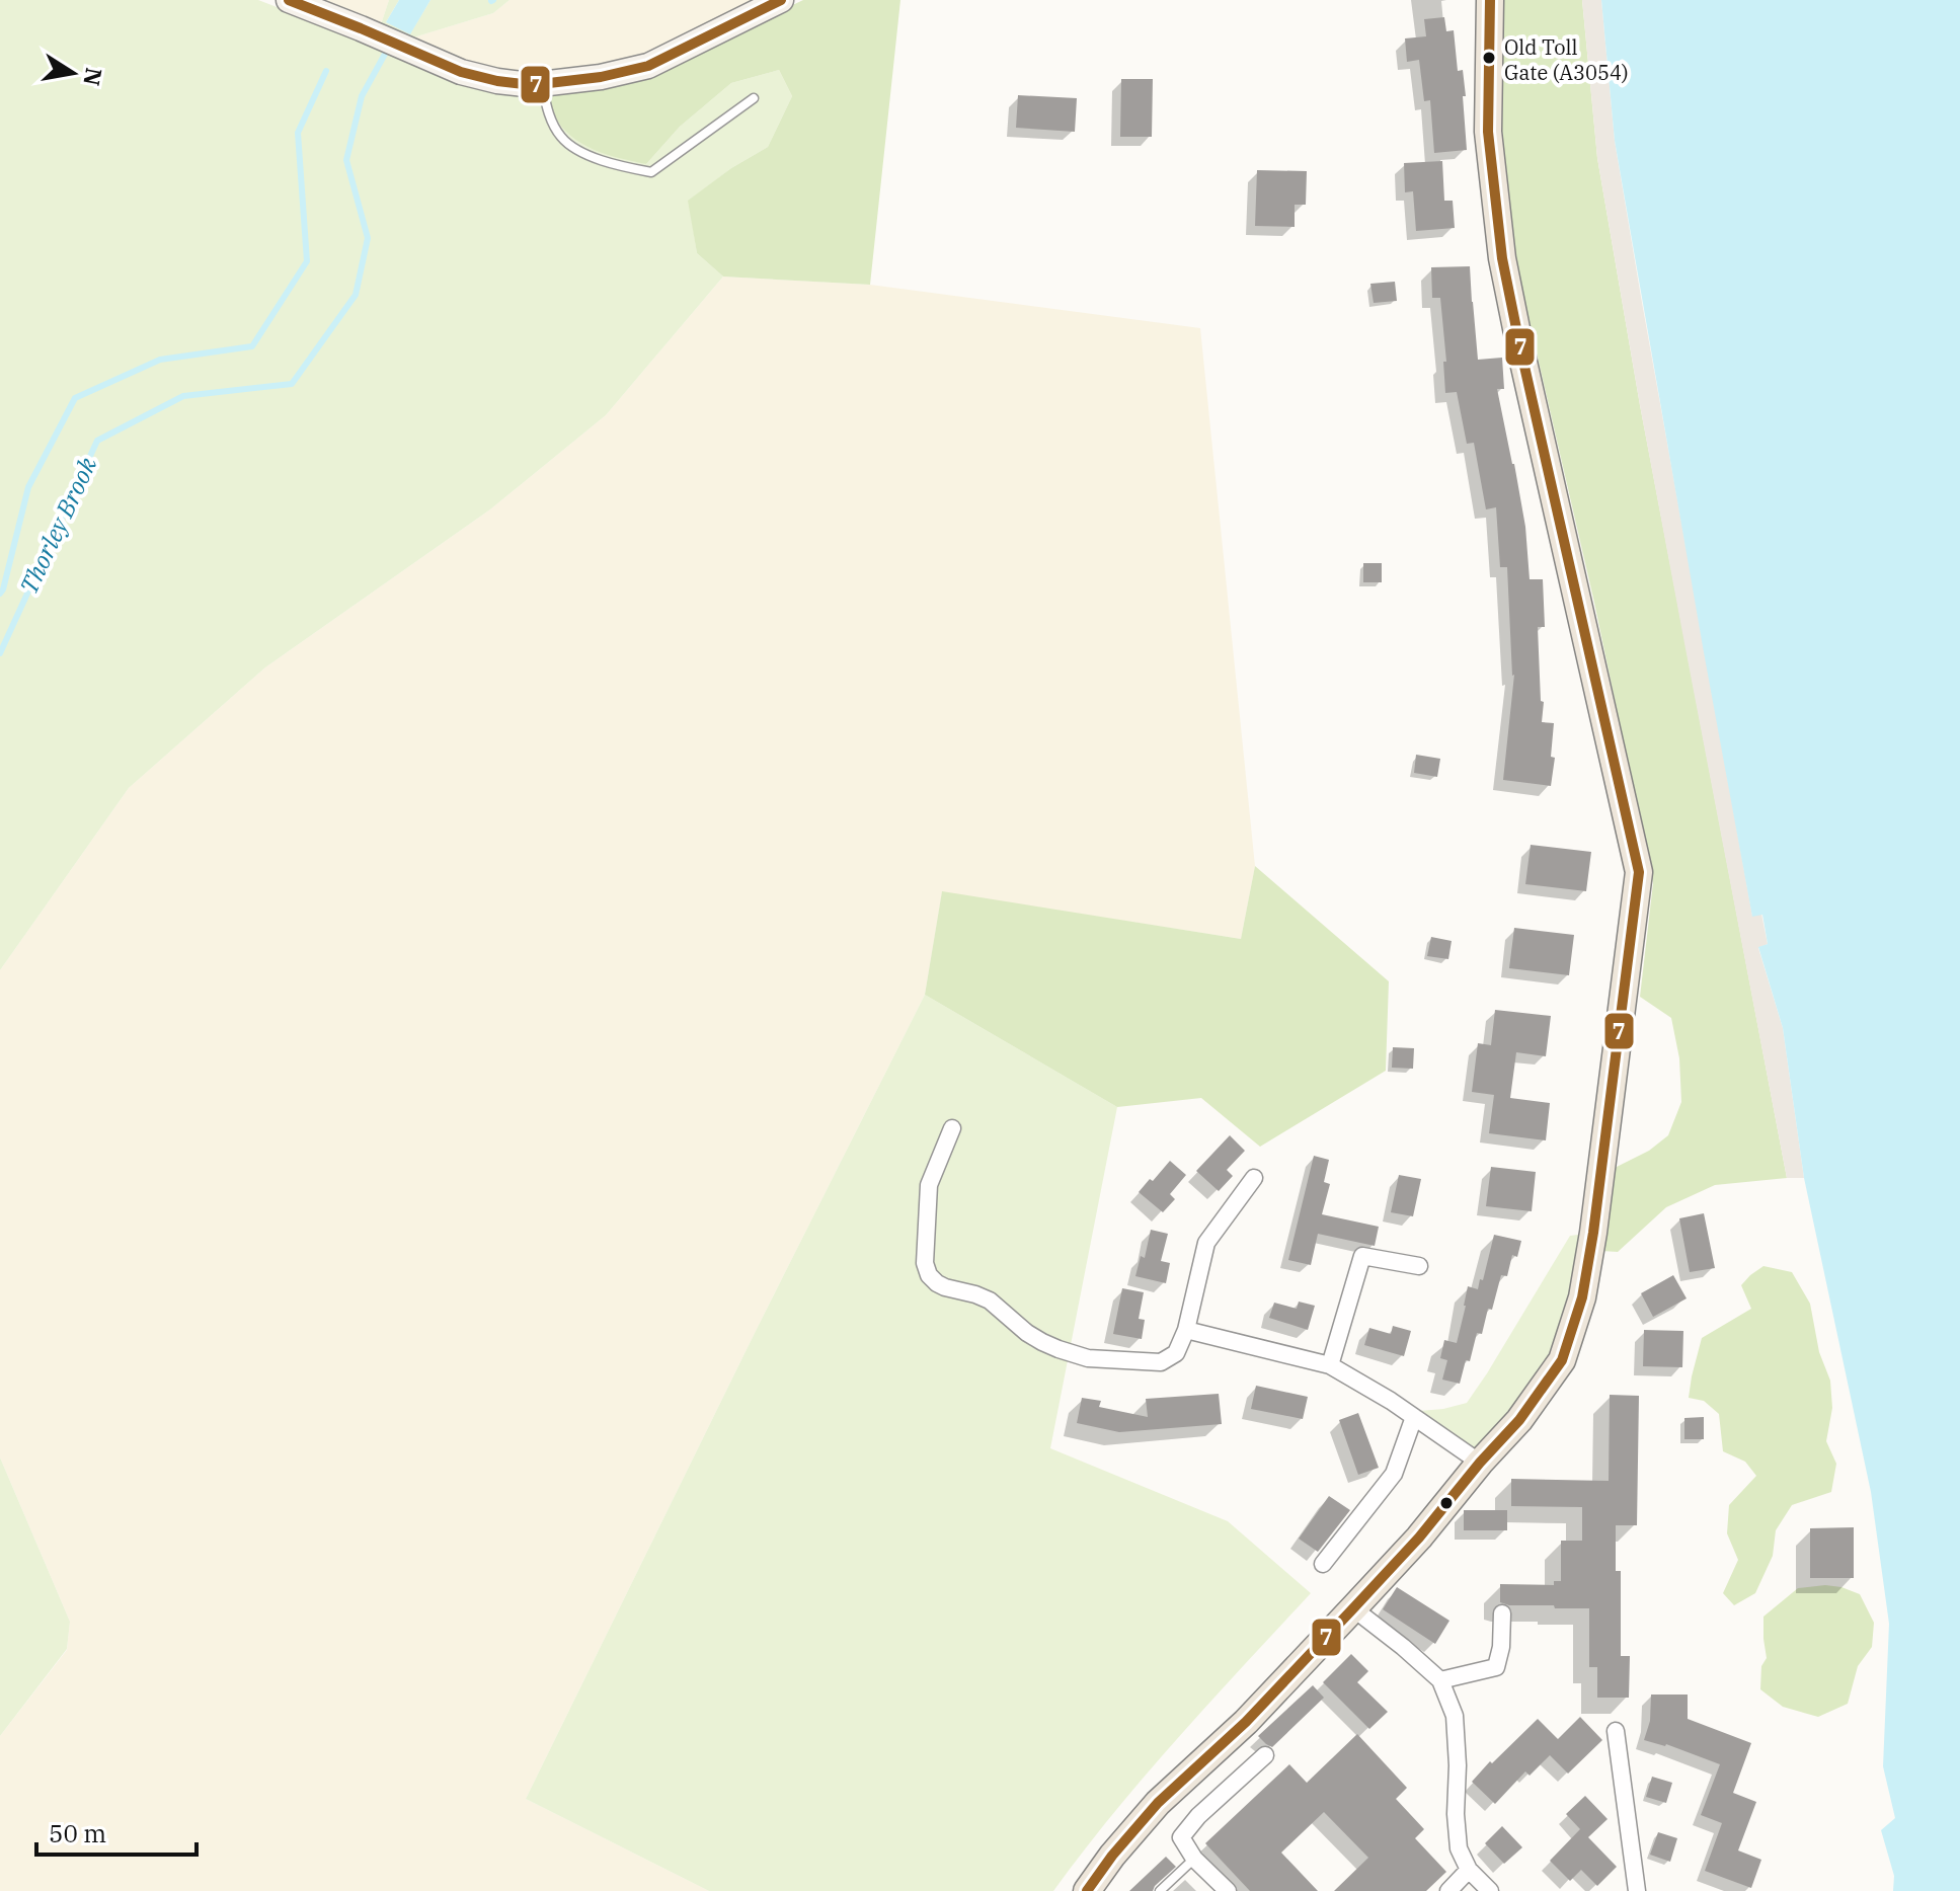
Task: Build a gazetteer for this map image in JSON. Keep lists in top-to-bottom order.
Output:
{
  "water": ["Thorley Brook"],
  "places": ["Old Toll Gate (A3054)"],
  "lines": ["transit line 7"],
  "scale_bar": "50 m",
  "north": "right"
}
